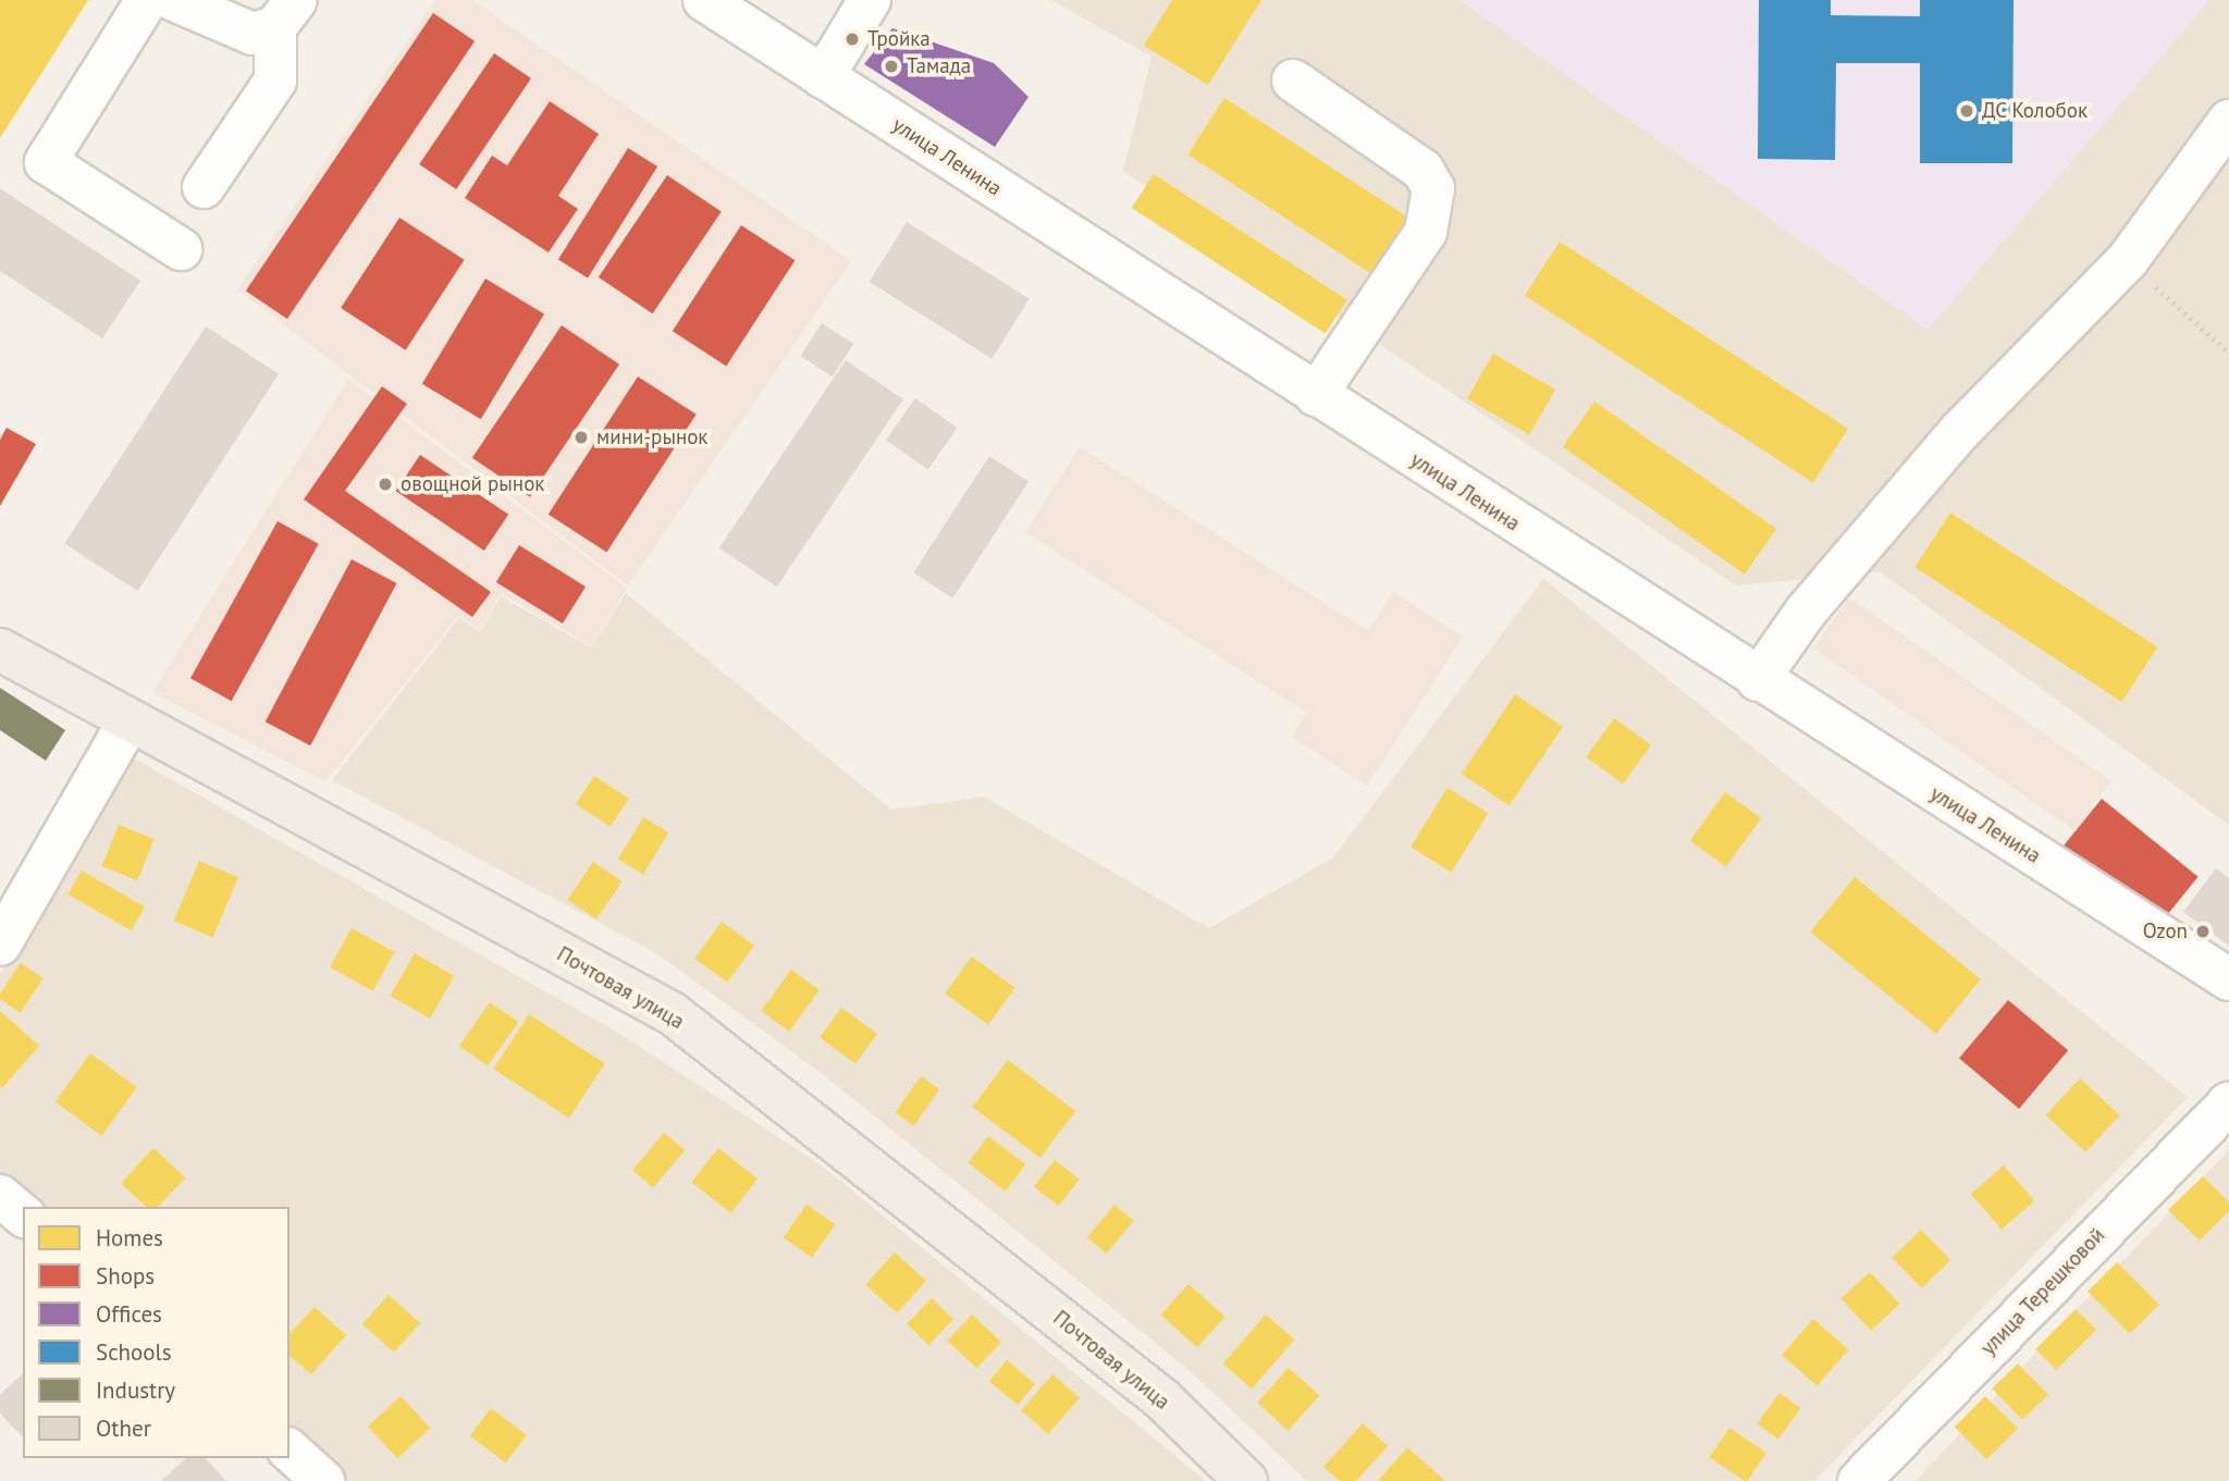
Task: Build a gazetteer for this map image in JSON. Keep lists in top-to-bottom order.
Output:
{
  "streets": {
    "main road": ["Почтовая улица"],
    "street": ["улица Ленина", "улица Терешковой"]
  },
  "places": [
    "Тройка",
    "Тамада",
    "ДС Колобок",
    "мини-рынок",
    "овощной рынок",
    "Ozon"
  ],
  "legend": [
    "Homes",
    "Shops",
    "Offices",
    "Schools",
    "Industry",
    "Other"
  ]
}
